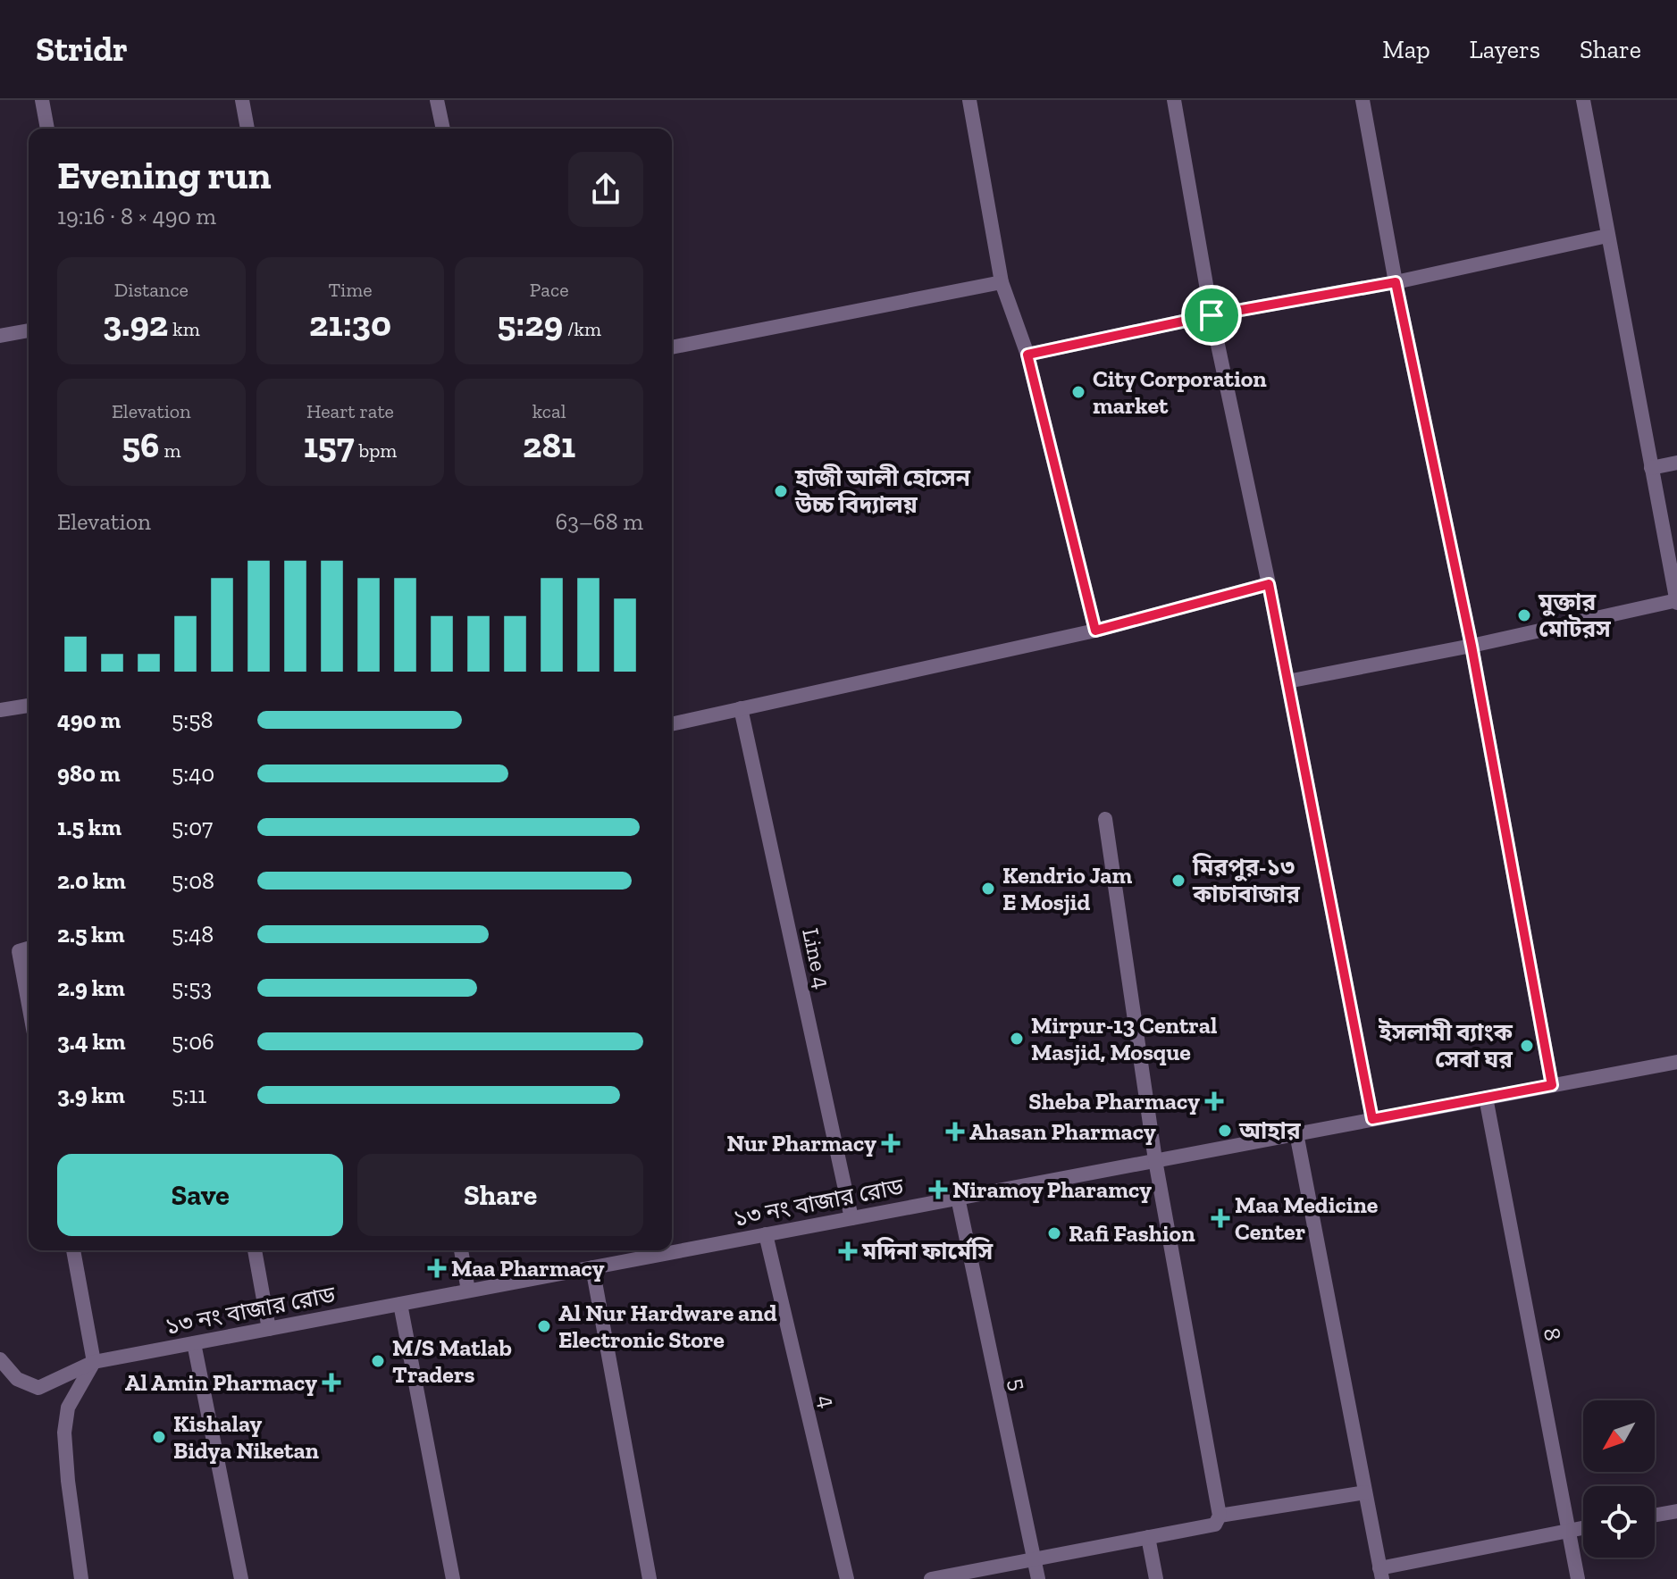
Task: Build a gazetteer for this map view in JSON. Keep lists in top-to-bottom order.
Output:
{
  "streets": {
    "street": [
      "Line 4",
      "১৩ নং বাজার রোড",
      "8",
      "5",
      "4"
    ]
  },
  "crossings": [
    ["Line 4", "১৩ নং বাজার রোড"],
    ["১৩ নং বাজার রোড", "8"],
    ["১৩ নং বাজার রোড", "5"],
    ["১৩ নং বাজার রোড", "4"]
  ],
  "places": {
    "other": [
      "City Corporation market",
      "হাজী আলী হোসেন উচ্চ বিদ্যালয়",
      "মুক্তার মোটরস",
      "মিরপুর-১৩ কাচাবাজার",
      "Kendrio Jam E Mosjid",
      "Mirpur-13 Central Masjid, Mosque",
      "ইসলামী ব্যাংক সেবা ঘর",
      "আহার",
      "Rafi Fashion",
      "Al Nur Hardware and Electronic Store",
      "M/S Matlab Traders",
      "Kishalay Bidya Niketan"
    ],
    "health": [
      "Sheba Pharmacy",
      "Ahasan Pharmacy",
      "Nur Pharmacy",
      "Niramoy Pharamcy",
      "Maa Medicine Center",
      "মদিনা ফার্মেসি",
      "Maa Pharmacy",
      "Al Amin Pharmacy"
    ]
  },
  "north": "bottom left",
  "page": {
    "header": "Stridr",
    "nav": ["Map", "Layers", "Share"],
    "heading": ["Evening run", "19:16 · 8 × 490 m"],
    "stats": [
      ["Distance", "3.92 km"],
      ["Time", "21:30"],
      ["Pace", "5:29 /km"],
      ["Elevation", "56 m"],
      ["Heart rate", "157 bpm"],
      ["kcal", "281"]
    ],
    "chart": ["Elevation", "63–68 m"],
    "list": [
      {
        "name": "490 m",
        "note": "5:58"
      },
      {
        "name": "980 m",
        "note": "5:40"
      },
      {
        "name": "1.5 km",
        "note": "5:07"
      },
      {
        "name": "2.0 km",
        "note": "5:08"
      },
      {
        "name": "2.5 km",
        "note": "5:48"
      },
      {
        "name": "2.9 km",
        "note": "5:53"
      },
      {
        "name": "3.4 km",
        "note": "5:06"
      },
      {
        "name": "3.9 km",
        "note": "5:11"
      }
    ],
    "buttons": ["Save", "Share"]
  }
}
